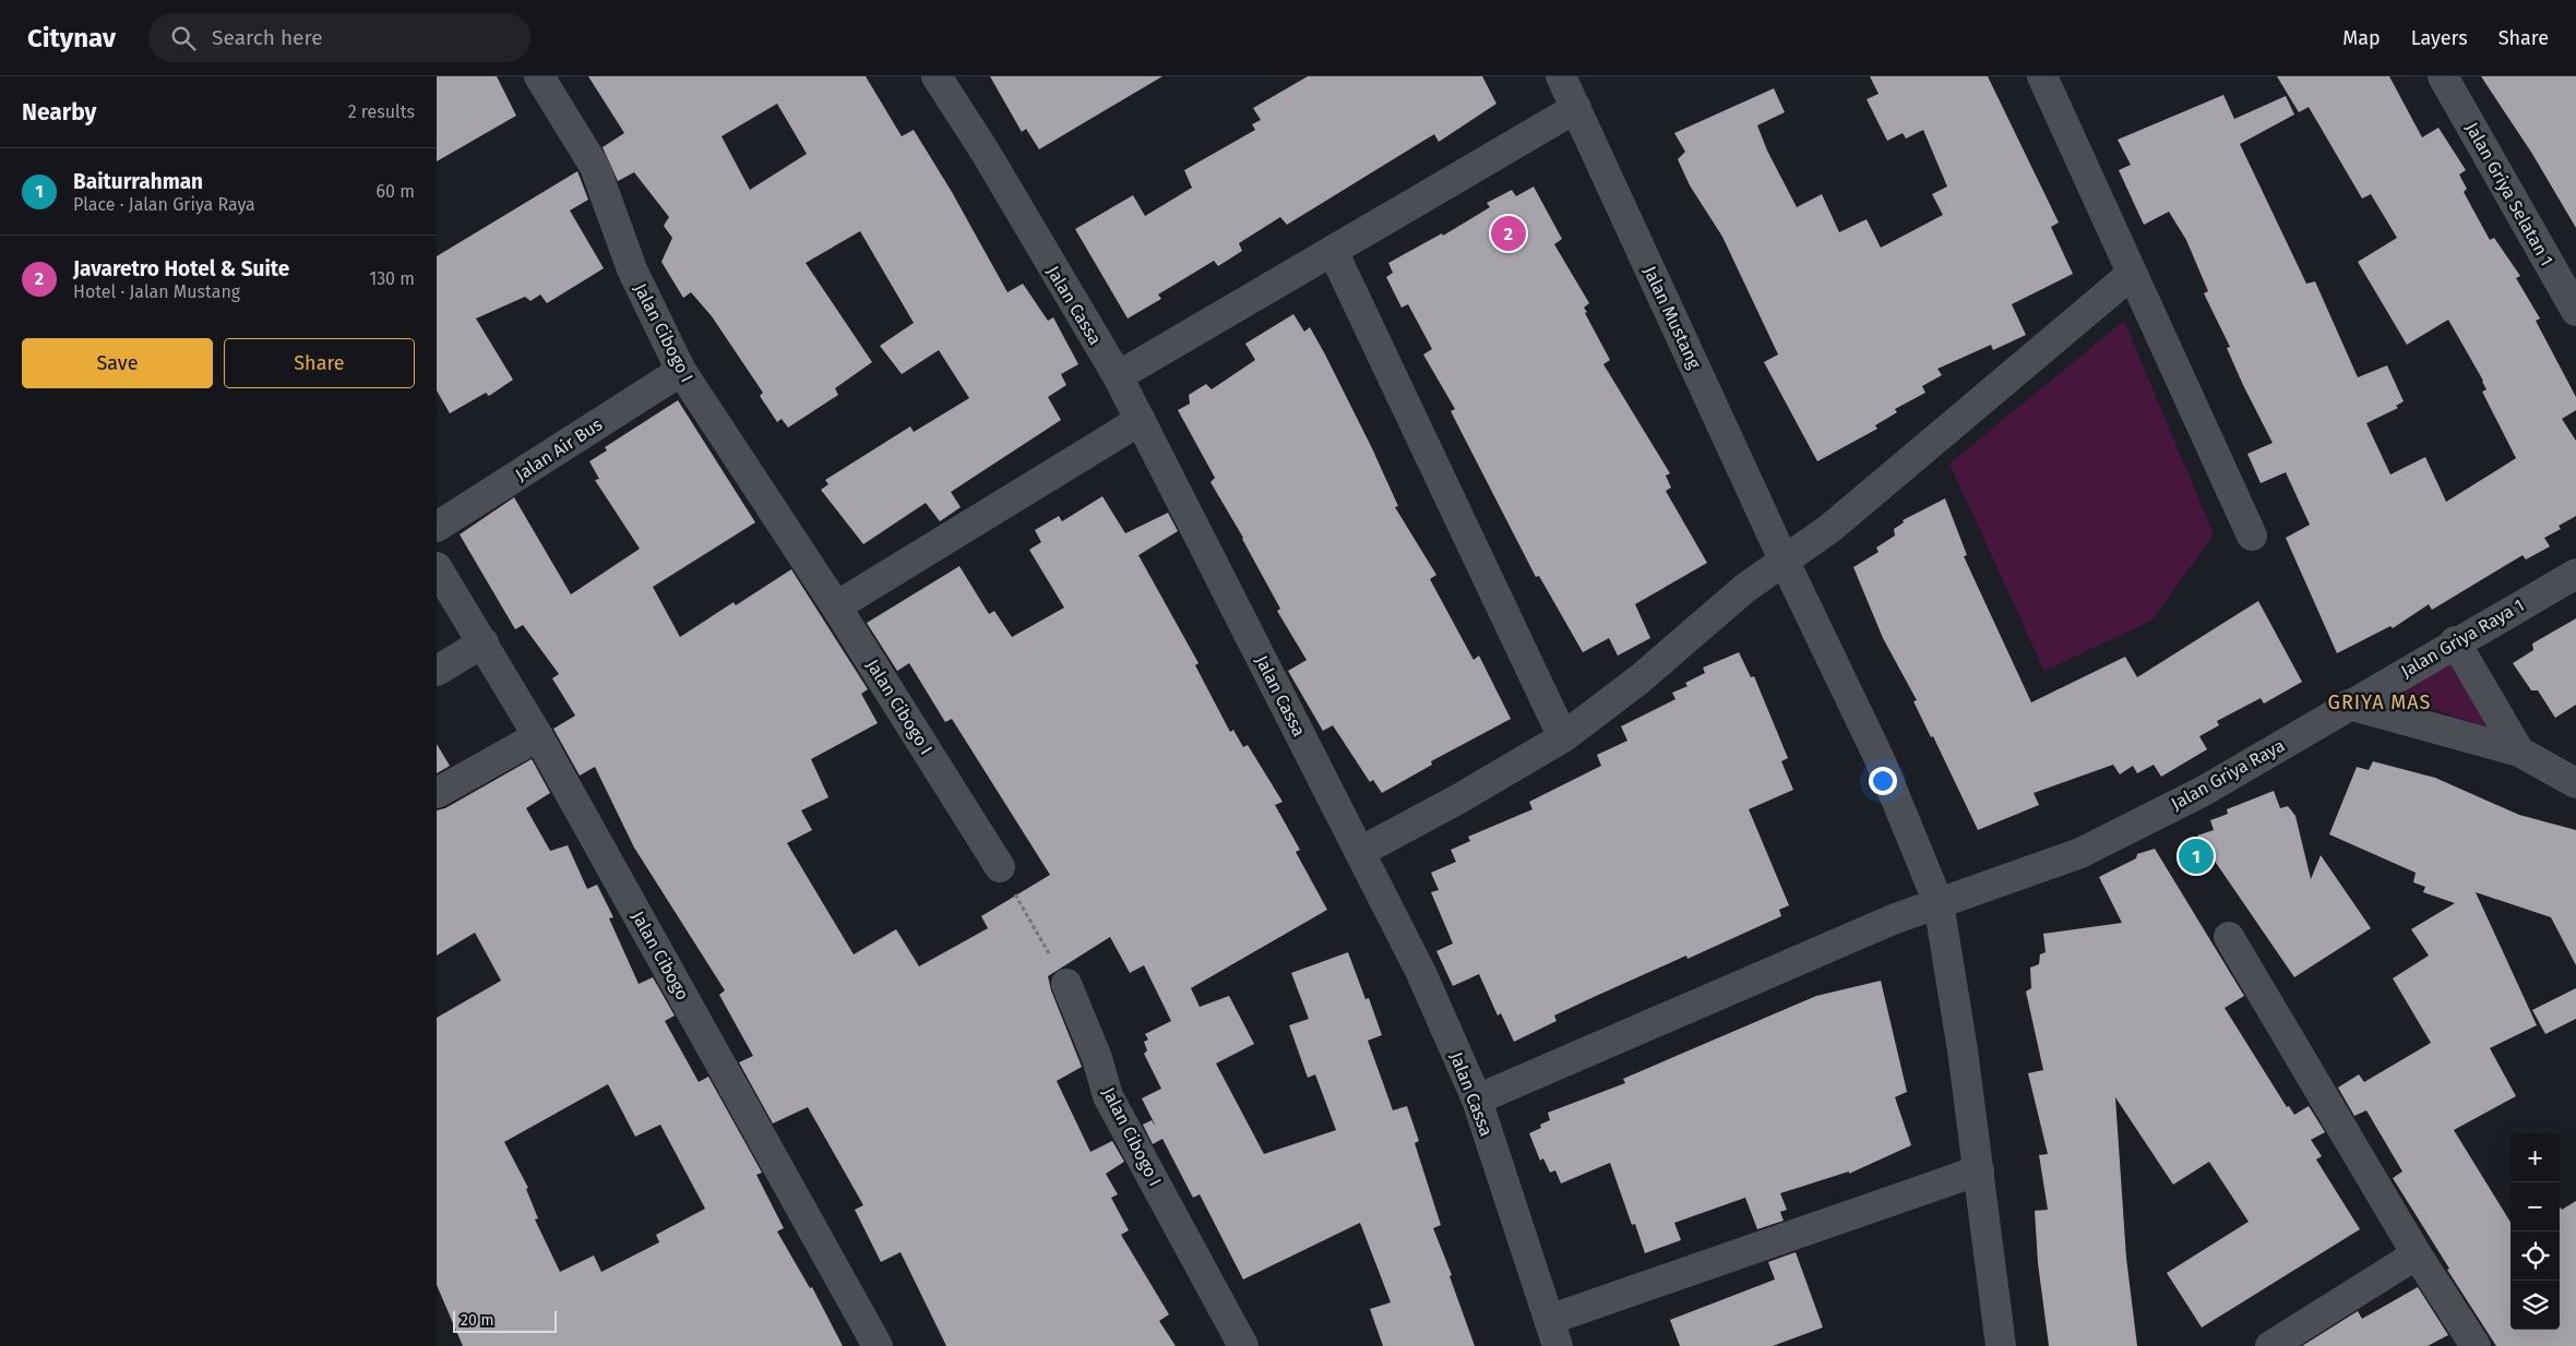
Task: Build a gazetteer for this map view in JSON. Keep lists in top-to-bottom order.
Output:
{
  "streets": {
    "street": [
      "Jalan Griya Selatan 1",
      "Jalan Cassa",
      "Jalan Mustang",
      "Jalan Cibogo I",
      "Jalan Air Bus",
      "Jalan Griya Raya 1",
      "Jalan Griya Raya",
      "Jalan Cibogo"
    ]
  },
  "crossings": [
    ["Jalan Cassa", "Jalan Griya Raya"],
    ["Jalan Mustang", "Jalan Griya Raya"],
    ["Jalan Cibogo I", "Jalan Air Bus"],
    ["Jalan Griya Raya 1", "Jalan Griya Raya"]
  ],
  "districts": ["GRIYA MAS"],
  "scale_bar": "20 m",
  "page": {
    "header": "Citynav",
    "search": "Search here",
    "nav": ["Map", "Layers", "Share"],
    "heading": ["Nearby", "2 results"],
    "list": [
      {
        "mark": "1",
        "name": "Baiturrahman",
        "note": "Place · Jalan Griya Raya",
        "value": "60 m"
      },
      {
        "mark": "2",
        "name": "Javaretro Hotel & Suite",
        "note": "Hotel · Jalan Mustang",
        "value": "130 m"
      }
    ],
    "pins": ["2", "1"],
    "buttons": ["Save", "Share"],
    "map_buttons": ["+", "−"],
    "scale": "20 m"
  }
}
